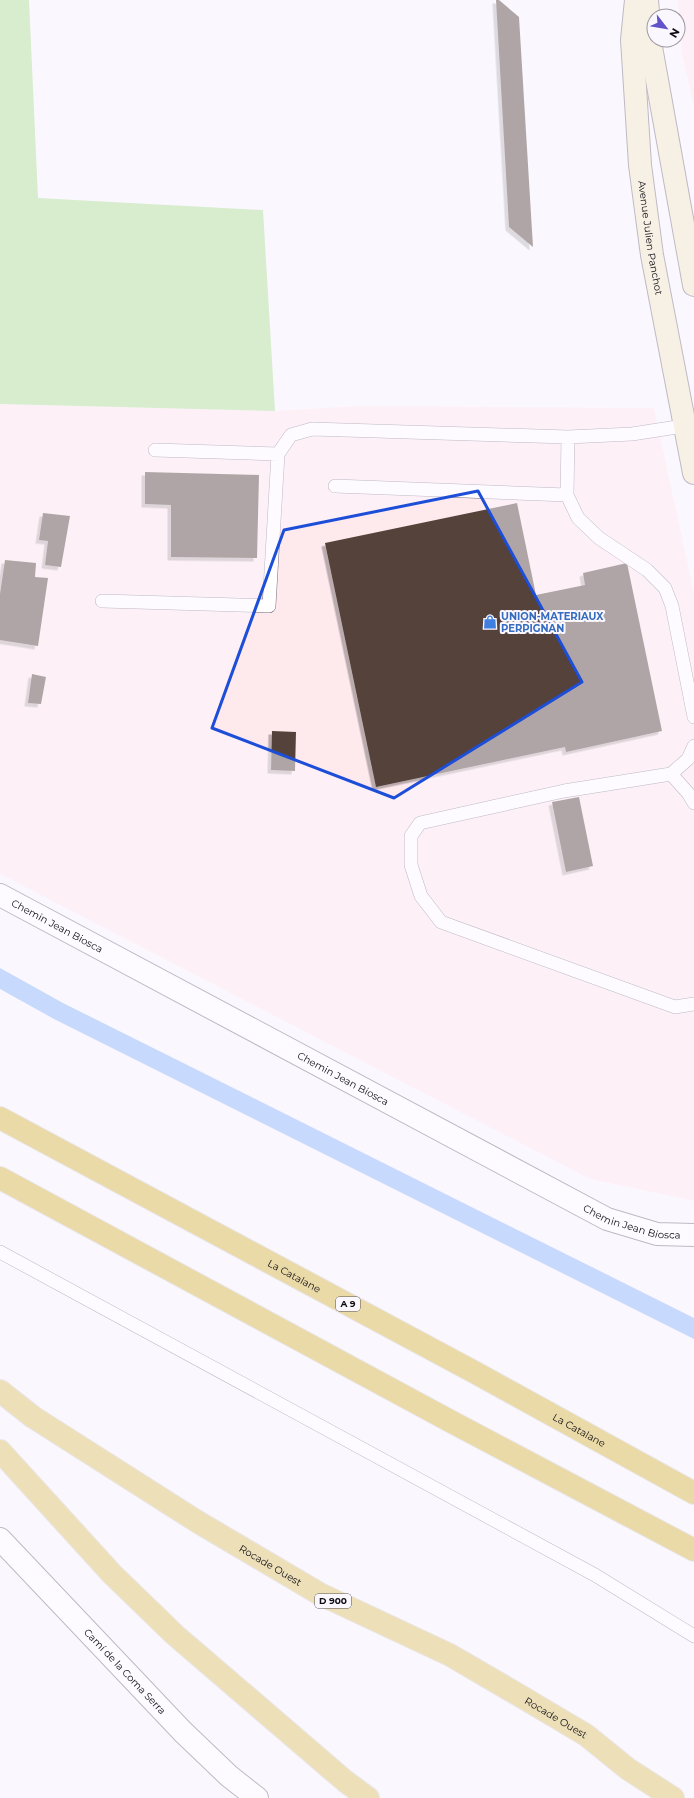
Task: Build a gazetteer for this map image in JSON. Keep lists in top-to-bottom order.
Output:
{
  "streets": {
    "highway": [
      "La Catalane",
      "A 9",
      "Rocade Ouest",
      "D 900"
    ],
    "main road": ["Avenue Julien Panchot"],
    "street": ["Chemin Jean Biosca", "Camí de la Coma Serra"]
  },
  "places": {
    "shop": ["UNION-MATERIAUX PERPIGNAN"]
  },
  "north": "bottom right"
}
